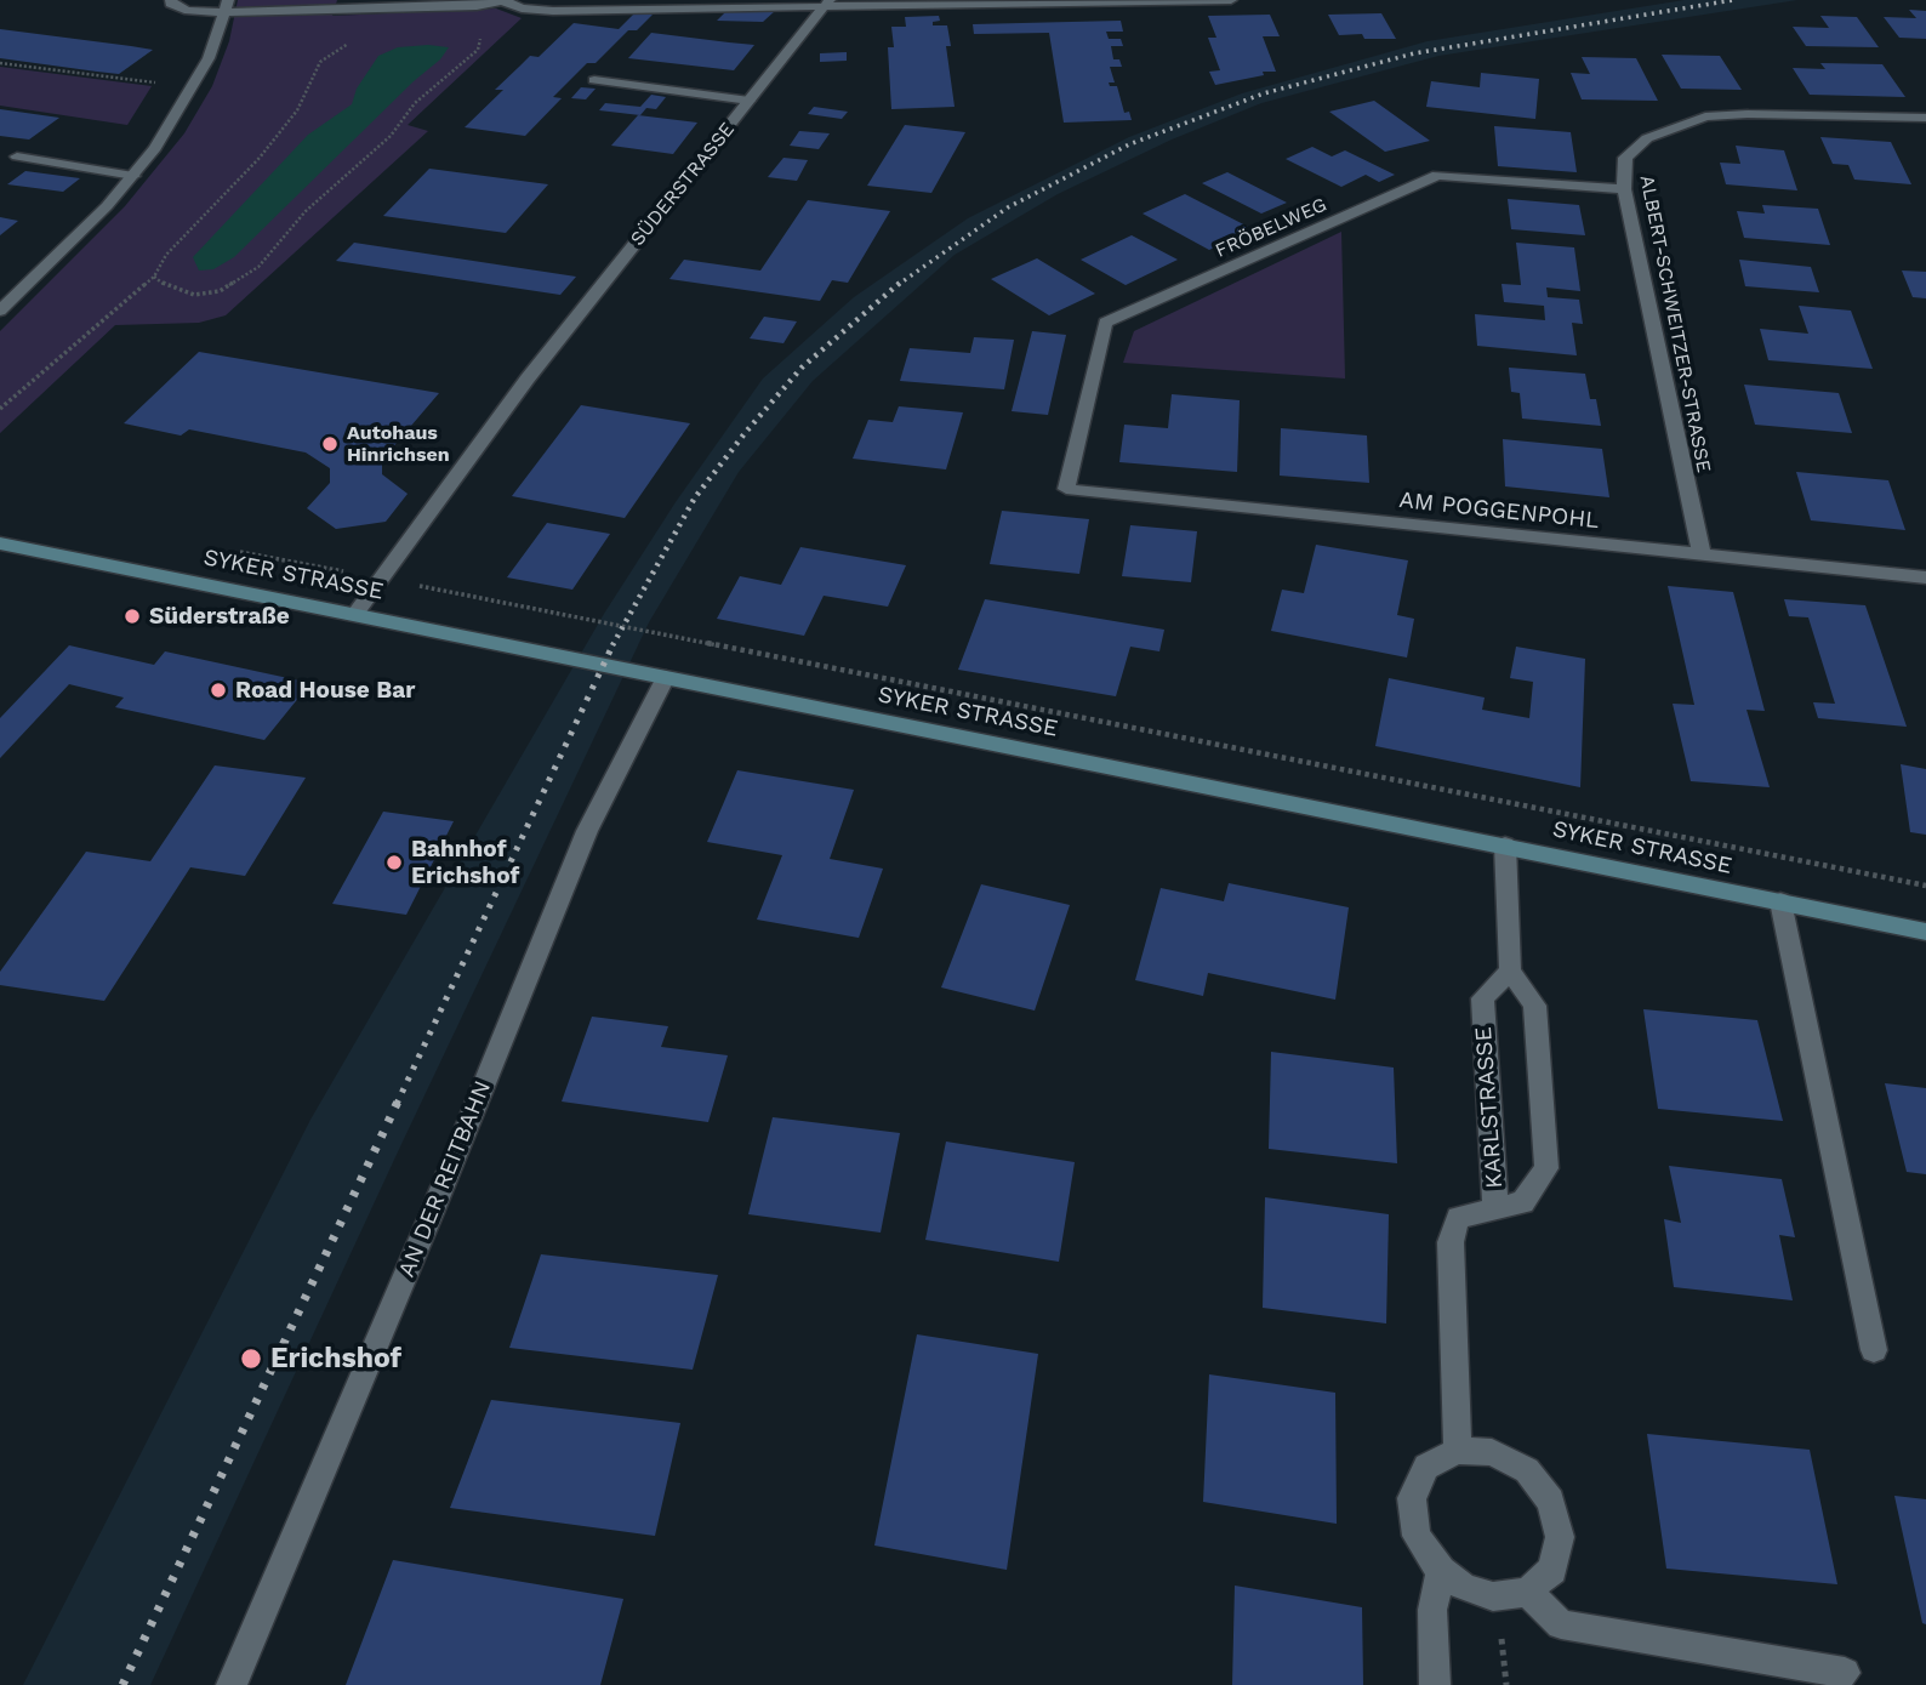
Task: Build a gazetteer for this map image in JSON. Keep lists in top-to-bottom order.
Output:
{
  "streets": {
    "street": [
      "SÜDERSTRASSE",
      "FRÖBELWEG",
      "ALBERT-SCHWEITZER-STRASSE",
      "AM POGGENPOHL",
      "SYKER STRASSE",
      "KARLSTRASSE",
      "AN DER REITBAHN"
    ]
  },
  "crossings": [
    ["SÜDERSTRASSE", "SYKER STRASSE"],
    ["FRÖBELWEG", "ALBERT-SCHWEITZER-STRASSE"],
    ["FRÖBELWEG", "AM POGGENPOHL"],
    ["ALBERT-SCHWEITZER-STRASSE", "AM POGGENPOHL"],
    ["SYKER STRASSE", "AN DER REITBAHN"]
  ],
  "places": [
    "Autohaus Hinrichsen",
    "Süderstraße",
    "Road House Bar",
    "Bahnhof Erichshof",
    "Erichshof"
  ]
}
